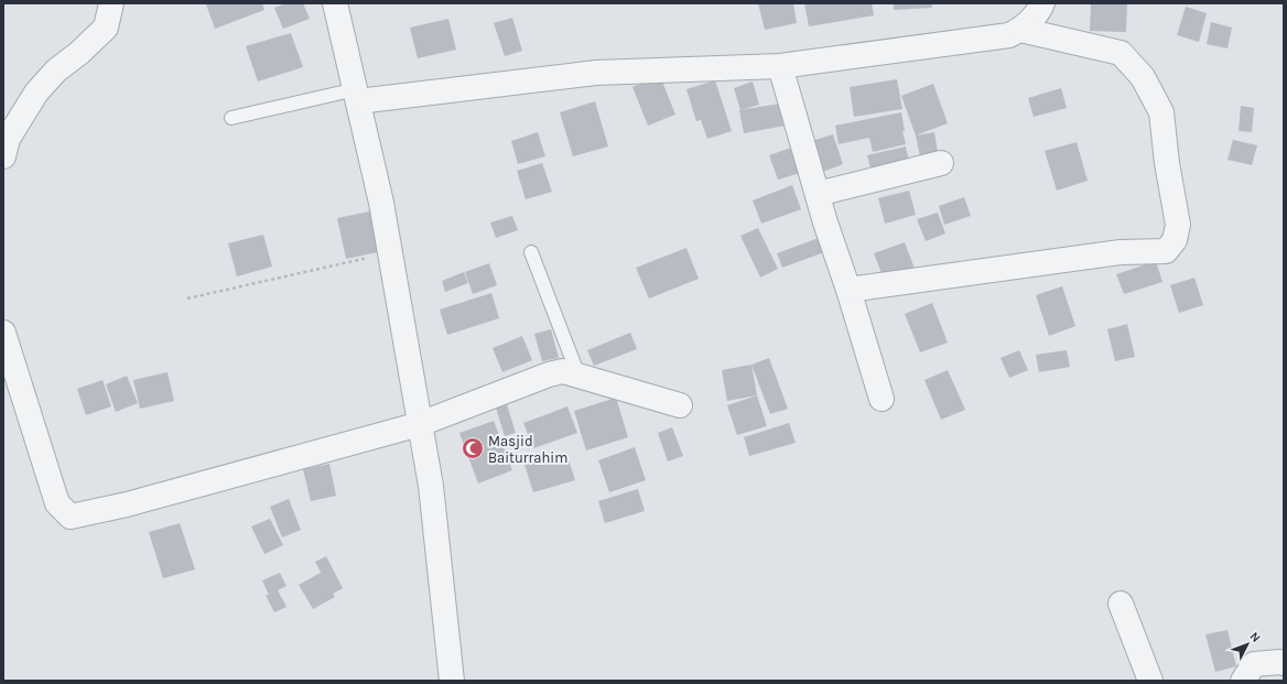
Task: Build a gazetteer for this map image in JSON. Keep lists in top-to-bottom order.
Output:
{
  "places": {
    "mosque": ["Masjid Baiturrahim"]
  },
  "north": "top right"
}
